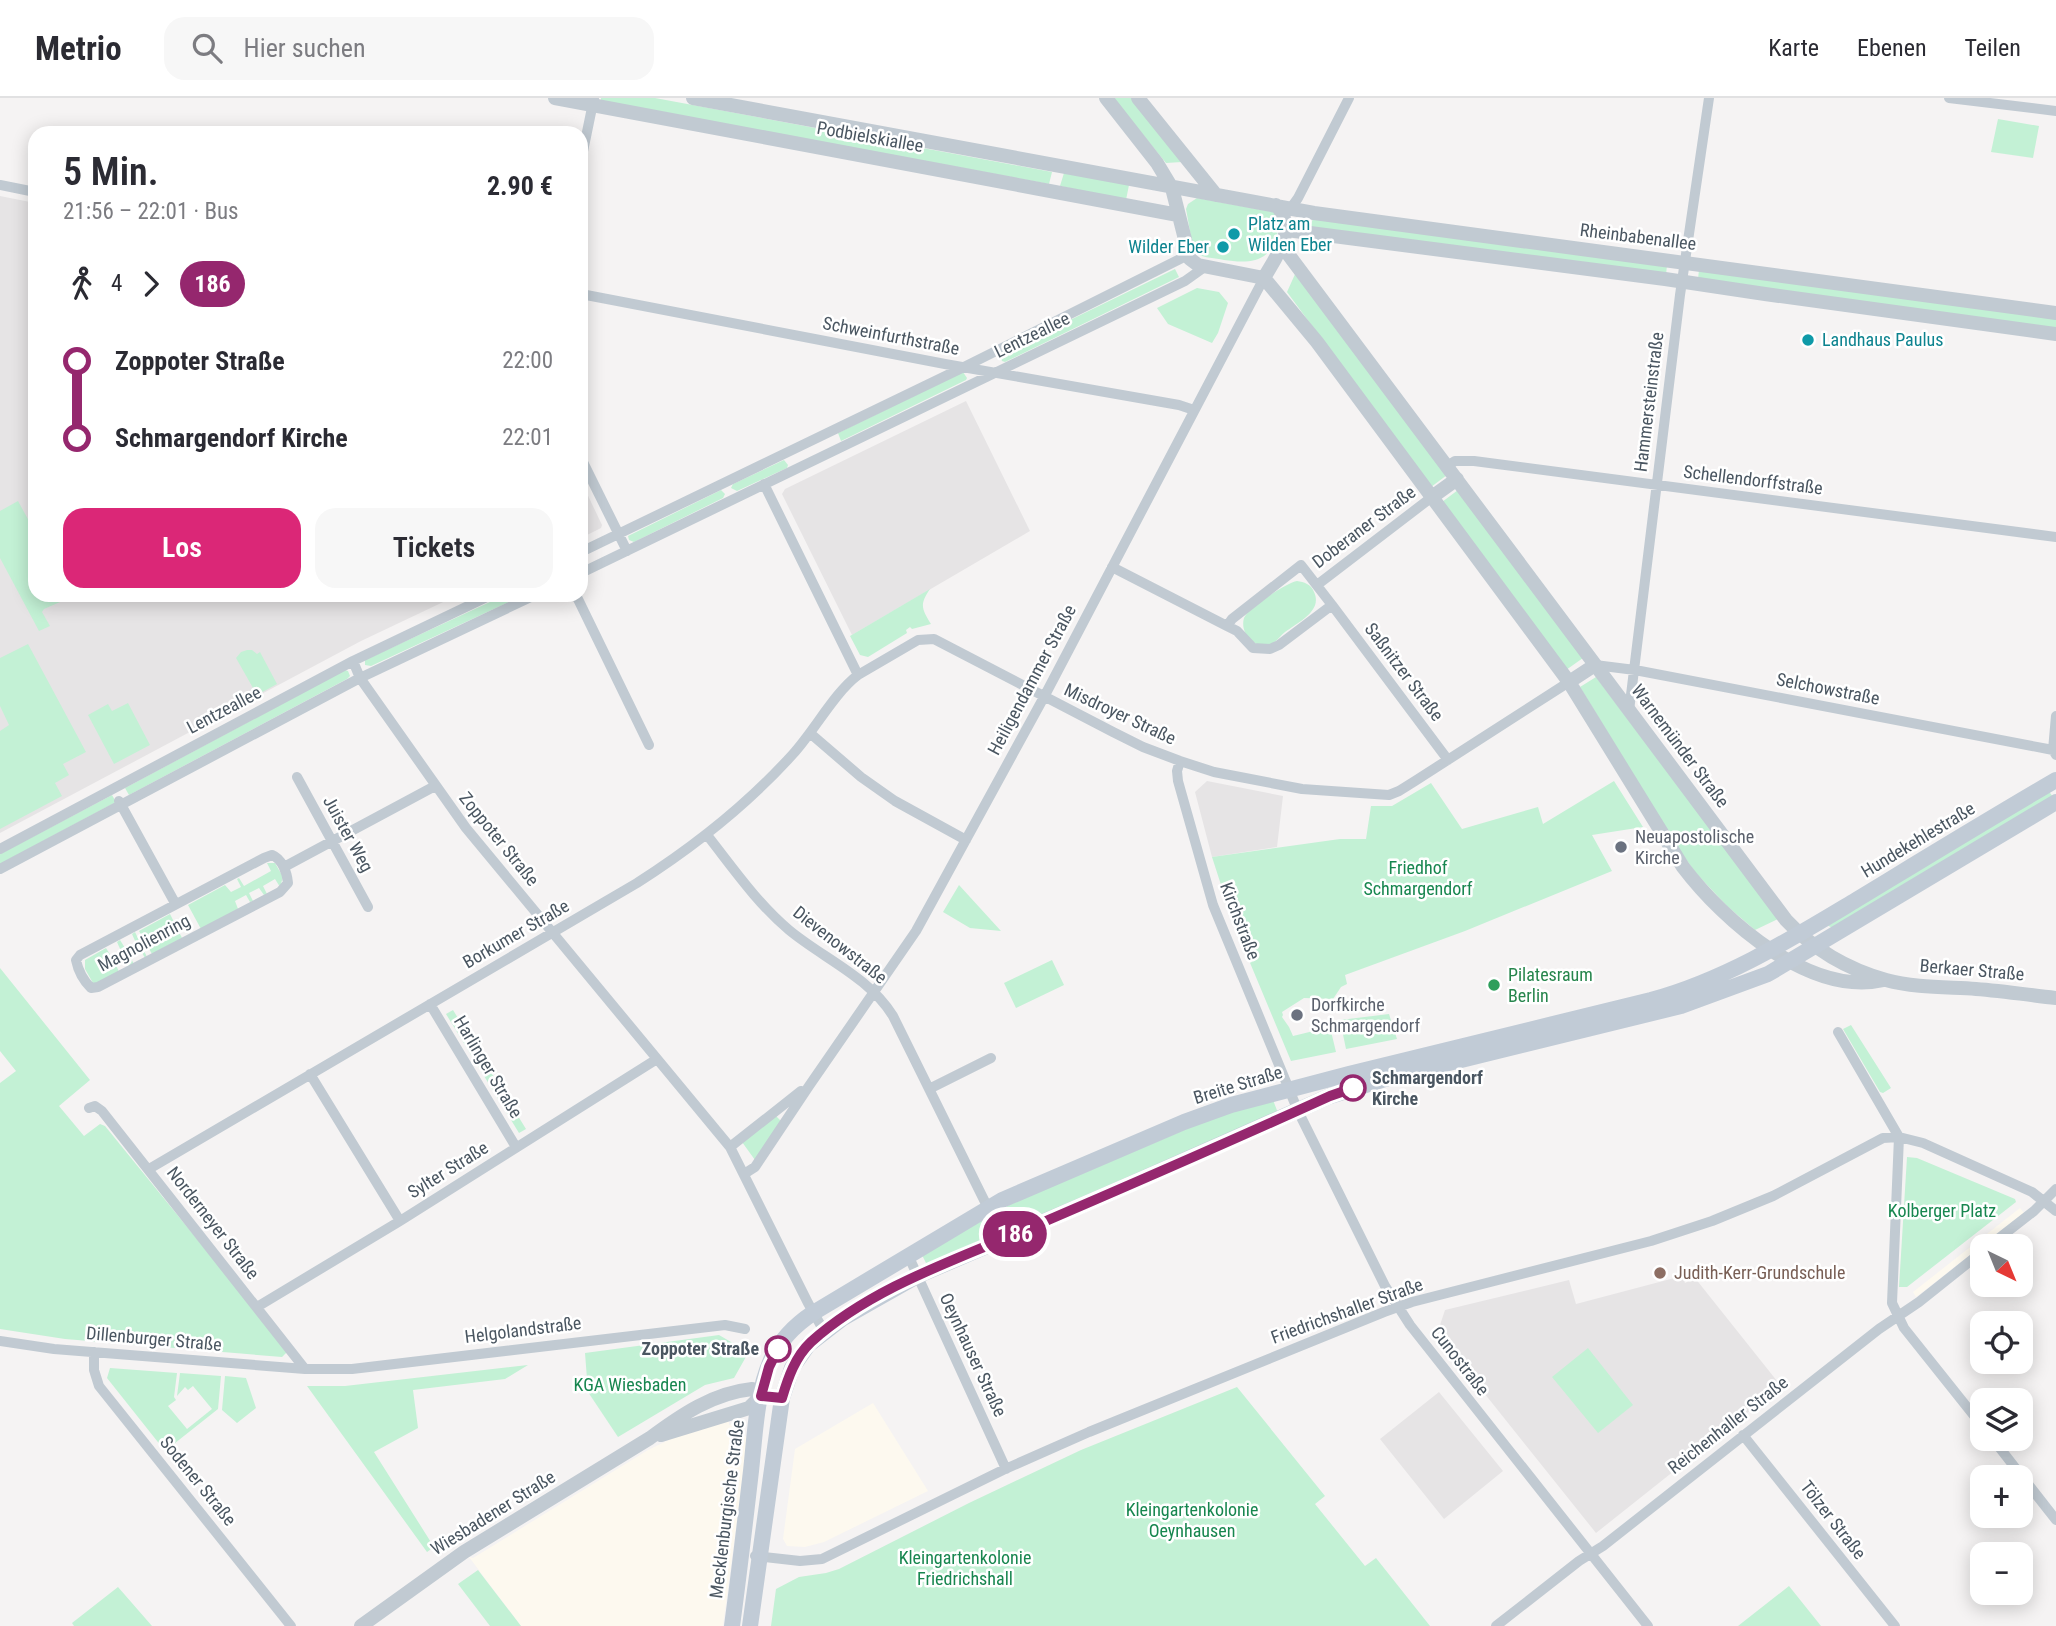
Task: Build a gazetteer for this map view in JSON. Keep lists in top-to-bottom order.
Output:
{
  "streets": {
    "main road": ["Hundekehlestraße", "Breite Straße", "Mecklenburgische Straße"],
    "street": [
      "Podbielskiallee",
      "Rheinbabenallee",
      "Lentzeallee",
      "Schweinfurthstraße",
      "Hammersteinstraße",
      "Schellendorffstraße",
      "Doberaner Straße",
      "Saßnitzer Straße",
      "Heiligendammer Straße",
      "Selchowstraße",
      "Misdroyer Straße",
      "Warnemünder Straße",
      "Juister Weg",
      "Zoppoter Straße",
      "Kirchstraße",
      "Borkumer Straße",
      "Magnolienring",
      "Dievenowstraße",
      "Berkaer Straße",
      "Harlinger Straße",
      "Sylter Straße",
      "Norderneyer Straße",
      "Friedrichshaller Straße",
      "Helgolandstraße",
      "Dillenburger Straße",
      "Oeynhauser Straße",
      "Cunostraße",
      "Reichenhaller Straße",
      "Sodener Straße",
      "Wiesbadener Straße",
      "Tölzer Straße"
    ]
  },
  "crossings": [
    ["Rheinbabenallee", "Hammersteinstraße"],
    ["Lentzeallee", "Schweinfurthstraße"],
    ["Lentzeallee", "Zoppoter Straße"],
    ["Lentzeallee", "Magnolienring"],
    ["Schweinfurthstraße", "Heiligendammer Straße"],
    ["Hammersteinstraße", "Schellendorffstraße"],
    ["Hammersteinstraße", "Selchowstraße"],
    ["Hammersteinstraße", "Warnemünder Straße"],
    ["Schellendorffstraße", "Warnemünder Straße"],
    ["Doberaner Straße", "Saßnitzer Straße"],
    ["Saßnitzer Straße", "Misdroyer Straße"],
    ["Heiligendammer Straße", "Misdroyer Straße"],
    ["Heiligendammer Straße", "Zoppoter Straße"],
    ["Heiligendammer Straße", "Dievenowstraße"],
    ["Selchowstraße", "Warnemünder Straße"],
    ["Misdroyer Straße", "Kirchstraße"],
    ["Misdroyer Straße", "Borkumer Straße"],
    ["Warnemünder Straße", "Hundekehlestraße"],
    ["Warnemünder Straße", "Berkaer Straße"],
    ["Warnemünder Straße", "Breite Straße"],
    ["Zoppoter Straße", "Borkumer Straße"],
    ["Zoppoter Straße", "Breite Straße"],
    ["Zoppoter Straße", "Sylter Straße"],
    ["Hundekehlestraße", "Breite Straße"],
    ["Kirchstraße", "Breite Straße"],
    ["Kirchstraße", "Cunostraße"],
    ["Borkumer Straße", "Dievenowstraße"],
    ["Borkumer Straße", "Harlinger Straße"],
    ["Borkumer Straße", "Norderneyer Straße"],
    ["Dievenowstraße", "Breite Straße"],
    ["Berkaer Straße", "Breite Straße"],
    ["Harlinger Straße", "Sylter Straße"],
    ["Breite Straße", "Oeynhauser Straße"],
    ["Breite Straße", "Cunostraße"],
    ["Breite Straße", "Mecklenburgische Straße"],
    ["Breite Straße", "Wiesbadener Straße"],
    ["Sylter Straße", "Norderneyer Straße"],
    ["Norderneyer Straße", "Helgolandstraße"],
    ["Norderneyer Straße", "Dillenburger Straße"],
    ["Friedrichshaller Straße", "Oeynhauser Straße"],
    ["Friedrichshaller Straße", "Cunostraße"],
    ["Friedrichshaller Straße", "Mecklenburgische Straße"],
    ["Helgolandstraße", "Dillenburger Straße"],
    ["Dillenburger Straße", "Sodener Straße"],
    ["Cunostraße", "Reichenhaller Straße"],
    ["Reichenhaller Straße", "Tölzer Straße"],
    ["Mecklenburgische Straße", "Wiesbadener Straße"]
  ],
  "parks": [
    "Friedhof Schmargendorf",
    "Kolberger Platz",
    "KGA Wiesbaden",
    "Kleingartenkolonie Oeynhausen",
    "Kleingartenkolonie Friedrichshall"
  ],
  "places": [
    "Platz am Wilden Eber",
    "Wilder Eber",
    "Landhaus Paulus",
    "Neuapostolische Kirche",
    "Pilatesraum Berlin",
    "Dorfkirche Schmargendorf",
    "Schmargendorf Kirche",
    "Judith-Kerr-Grundschule",
    "Zoppoter Straße"
  ],
  "lines": ["bus line 186"],
  "north": "bottom right",
  "page": {
    "header": "Metrio",
    "search": "Hier suchen",
    "nav": ["Karte", "Ebenen", "Teilen"],
    "on_map": "186",
    "heading": ["5 Min.", "21:56 – 22:01 · Bus", "2.90 €"],
    "legs": ["4", "186"],
    "list": [
      {
        "name": "Zoppoter Straße",
        "value": "22:00"
      },
      {
        "name": "Schmargendorf Kirche",
        "value": "22:01"
      }
    ],
    "buttons": ["Los", "Tickets"],
    "map_buttons": ["+", "−"]
  }
}
